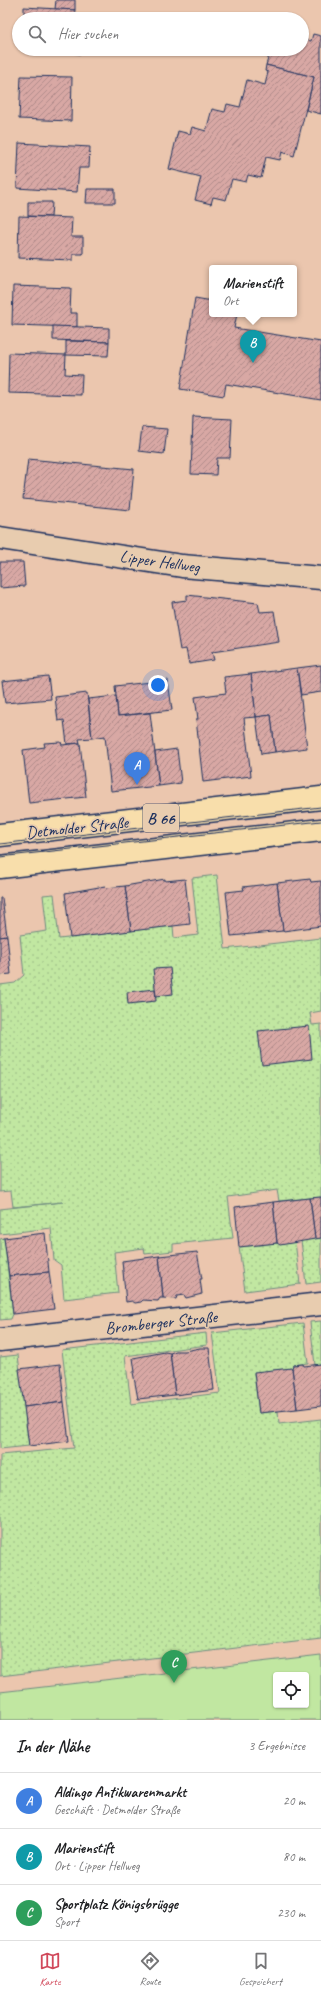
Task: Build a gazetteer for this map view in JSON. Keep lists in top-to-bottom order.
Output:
{
  "streets": {
    "main road": ["B 66", "Detmolder Straße"],
    "street": ["Lipper Hellweg", "Bromberger Straße"]
  },
  "page": {
    "search": "Hier suchen",
    "popup": ["Marienstift", "Ort"],
    "pins": ["B", "A", "C"],
    "heading": ["In der Nähe", "3 Ergebnisse"],
    "list": [
      {
        "mark": "A",
        "name": "Aldingo Antikwarenmarkt",
        "note": "Geschäft · Detmolder Straße",
        "value": "20 m"
      },
      {
        "mark": "B",
        "name": "Marienstift",
        "note": "Ort · Lipper Hellweg",
        "value": "80 m"
      },
      {
        "mark": "C",
        "name": "Sportplatz Königsbrügge",
        "note": "Sport",
        "value": "230 m"
      }
    ],
    "nav": ["Karte", "Route", "Gespeichert"]
  }
}
